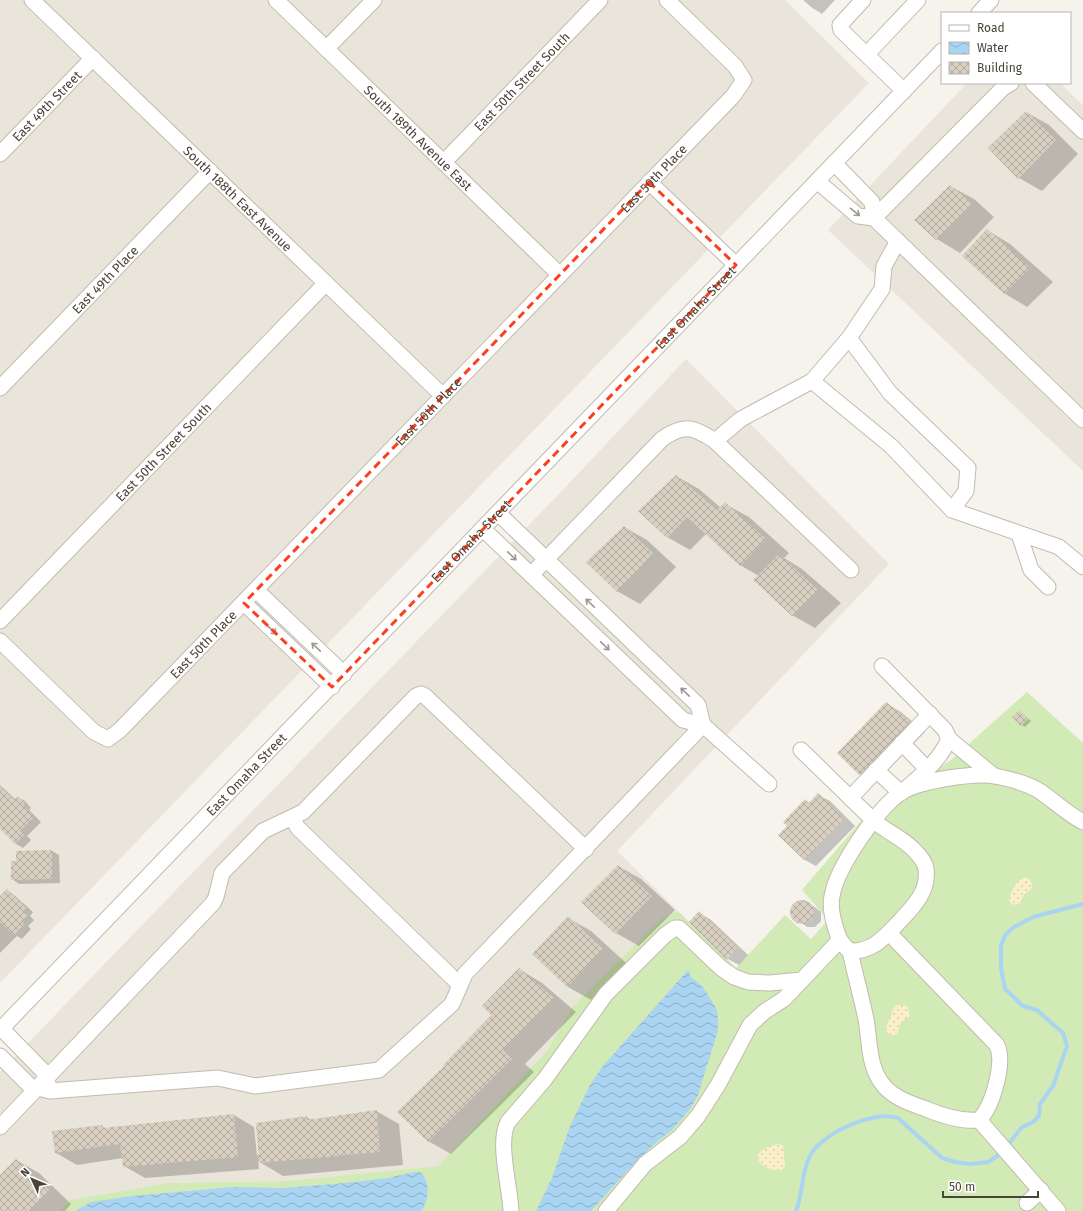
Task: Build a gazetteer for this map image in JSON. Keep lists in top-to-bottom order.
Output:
{
  "streets": {
    "street": [
      "East 50th Street South",
      "East 49th Street",
      "South 189th Avenue East",
      "East 50th Place",
      "South 188th East Avenue",
      "East 49th Place",
      "East Omaha Street"
    ]
  },
  "crossings": [
    ["East 50th Street South", "South 189th Avenue East"],
    ["East 50th Street South", "South 188th East Avenue"],
    ["East 49th Street", "South 188th East Avenue"],
    ["South 189th Avenue East", "East 50th Place"],
    ["East 50th Place", "South 188th East Avenue"],
    ["South 188th East Avenue", "East 49th Place"]
  ],
  "legend": ["Road", "Water", "Building"],
  "scale_bar": "50 m",
  "north": "top left"
}
